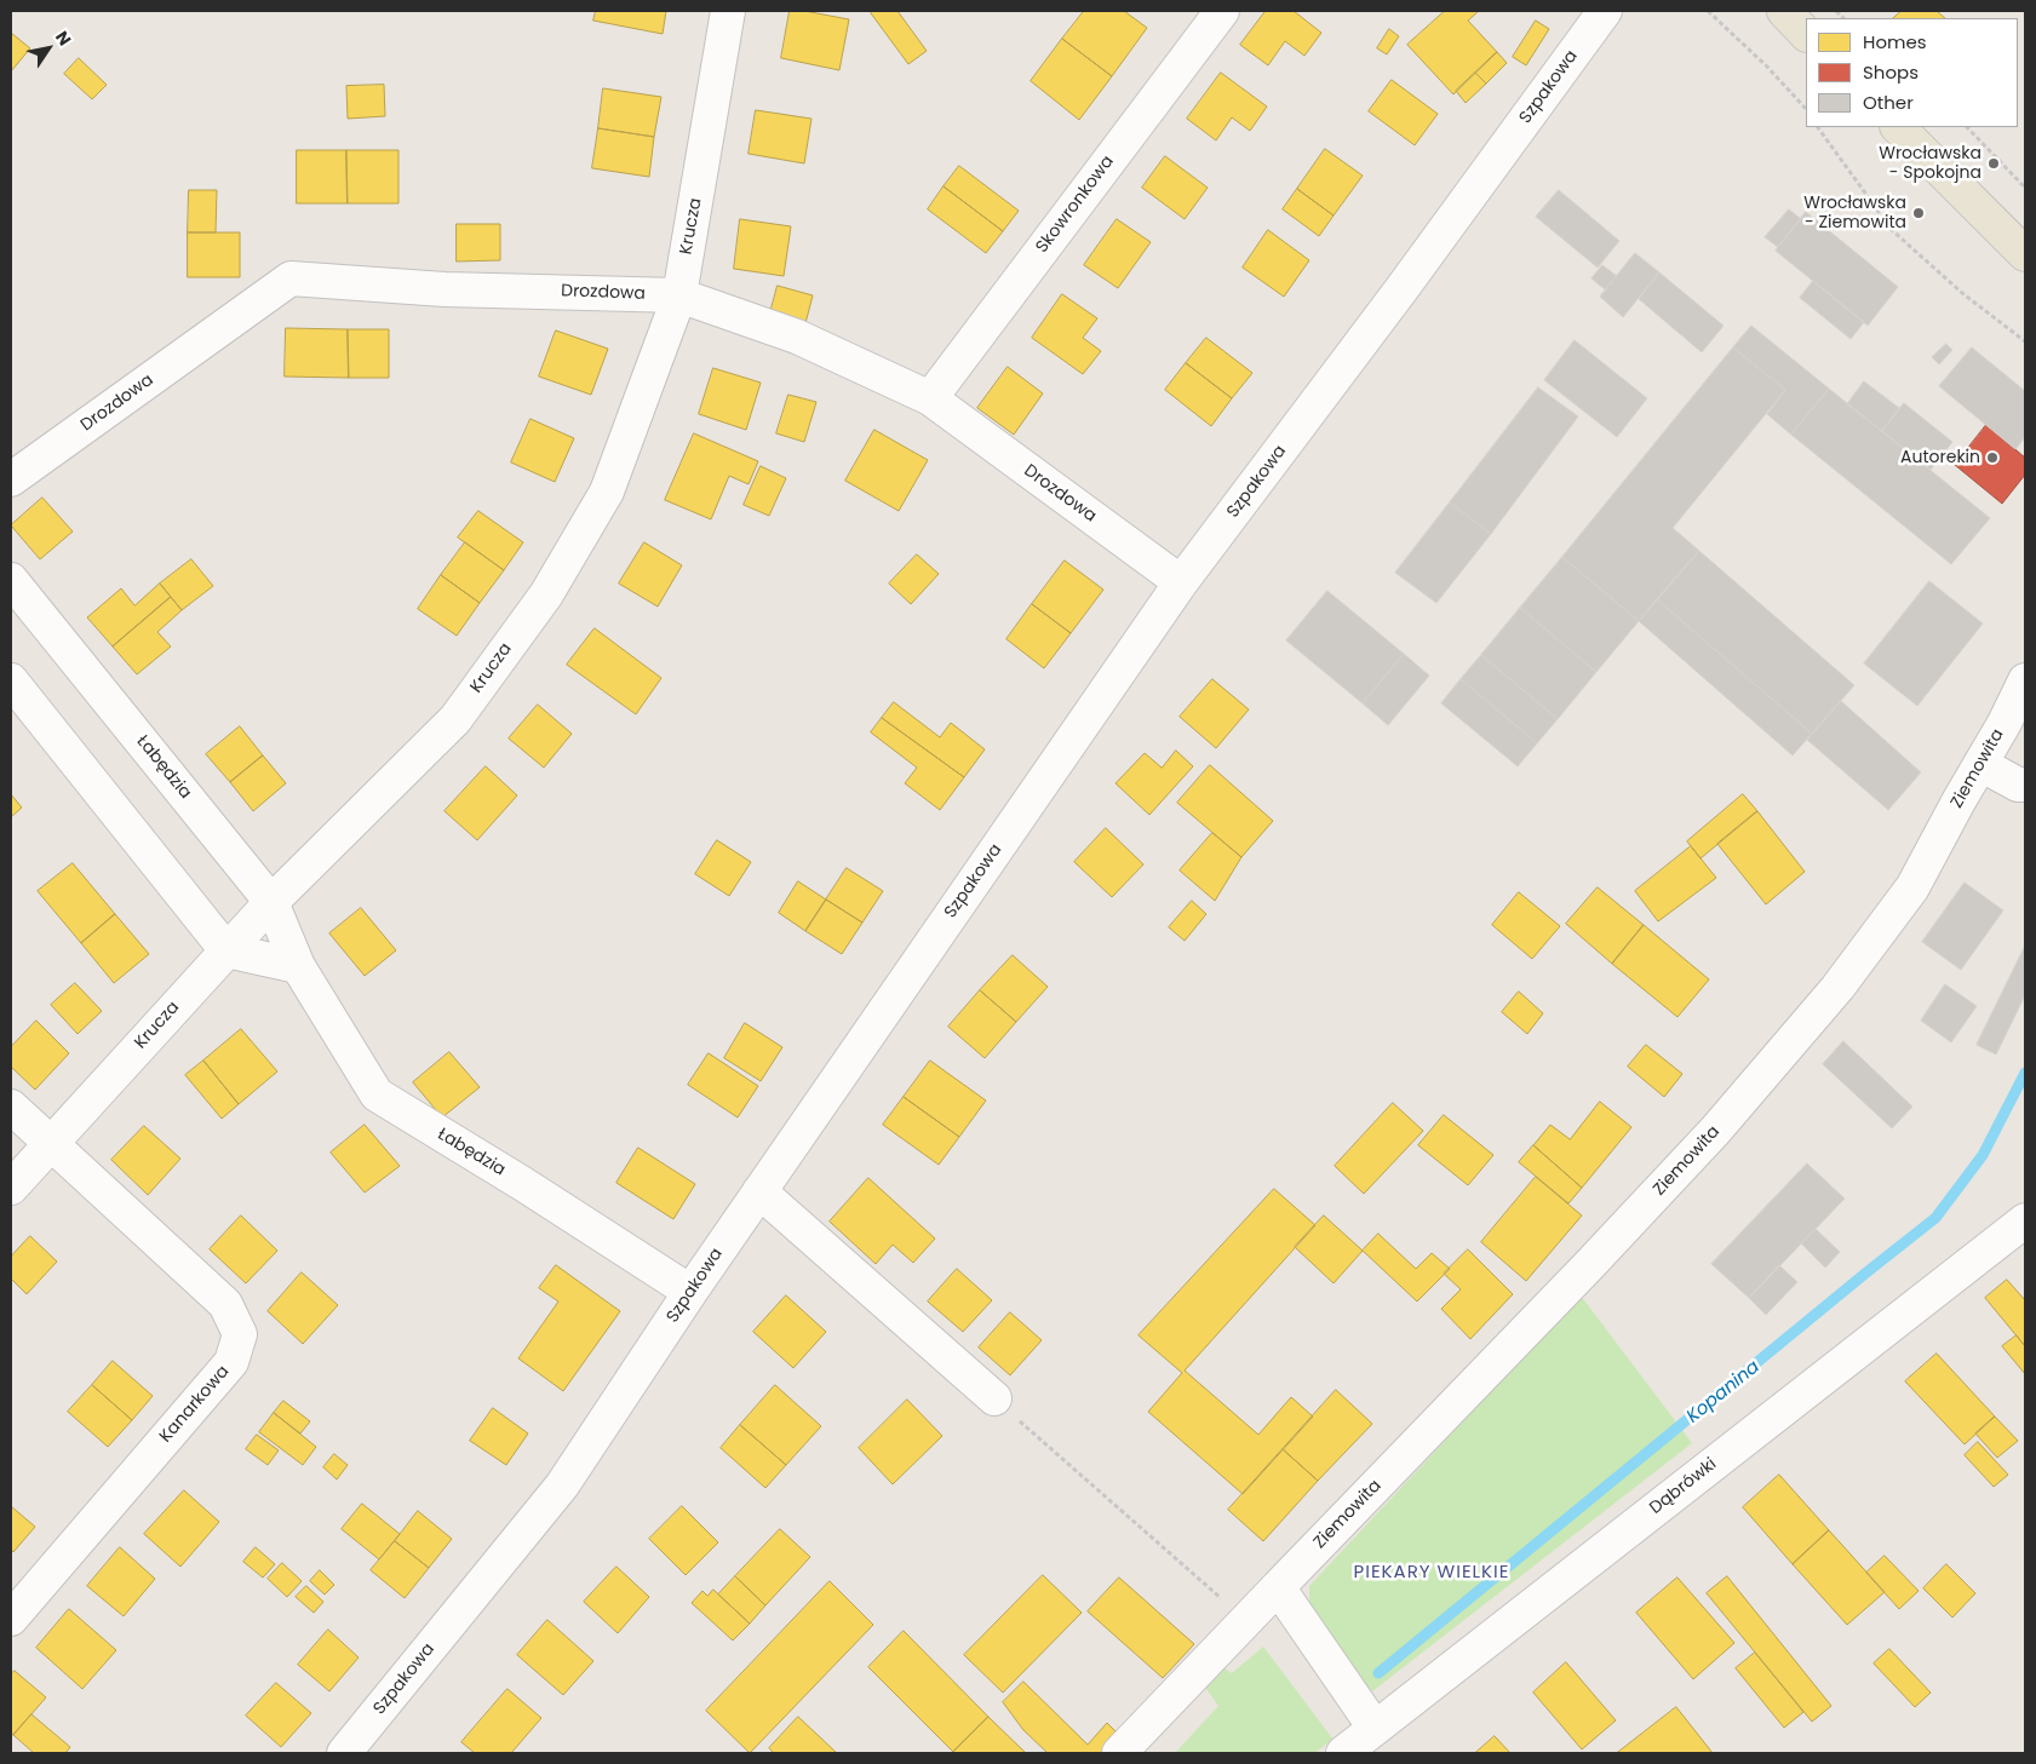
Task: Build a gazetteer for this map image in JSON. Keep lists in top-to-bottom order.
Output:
{
  "streets": {
    "street": [
      "Szpakowa",
      "Skowronkowa",
      "Krucza",
      "Drozdowa",
      "Łabędzia",
      "Ziemowita",
      "Kanarkowa",
      "Dąbrówki"
    ]
  },
  "crossings": [
    ["Szpakowa", "Drozdowa"],
    ["Szpakowa", "Łabędzia"],
    ["Skowronkowa", "Drozdowa"],
    ["Krucza", "Drozdowa"],
    ["Krucza", "Łabędzia"],
    ["Krucza", "Kanarkowa"]
  ],
  "districts": ["PIEKARY WIELKIE"],
  "water": ["Kopanina"],
  "places": ["Wrocławska - Spokojna", "Wrocławska - Ziemowita", "Autorekin"],
  "legend": ["Homes", "Shops", "Other"],
  "north": "top right"
}
